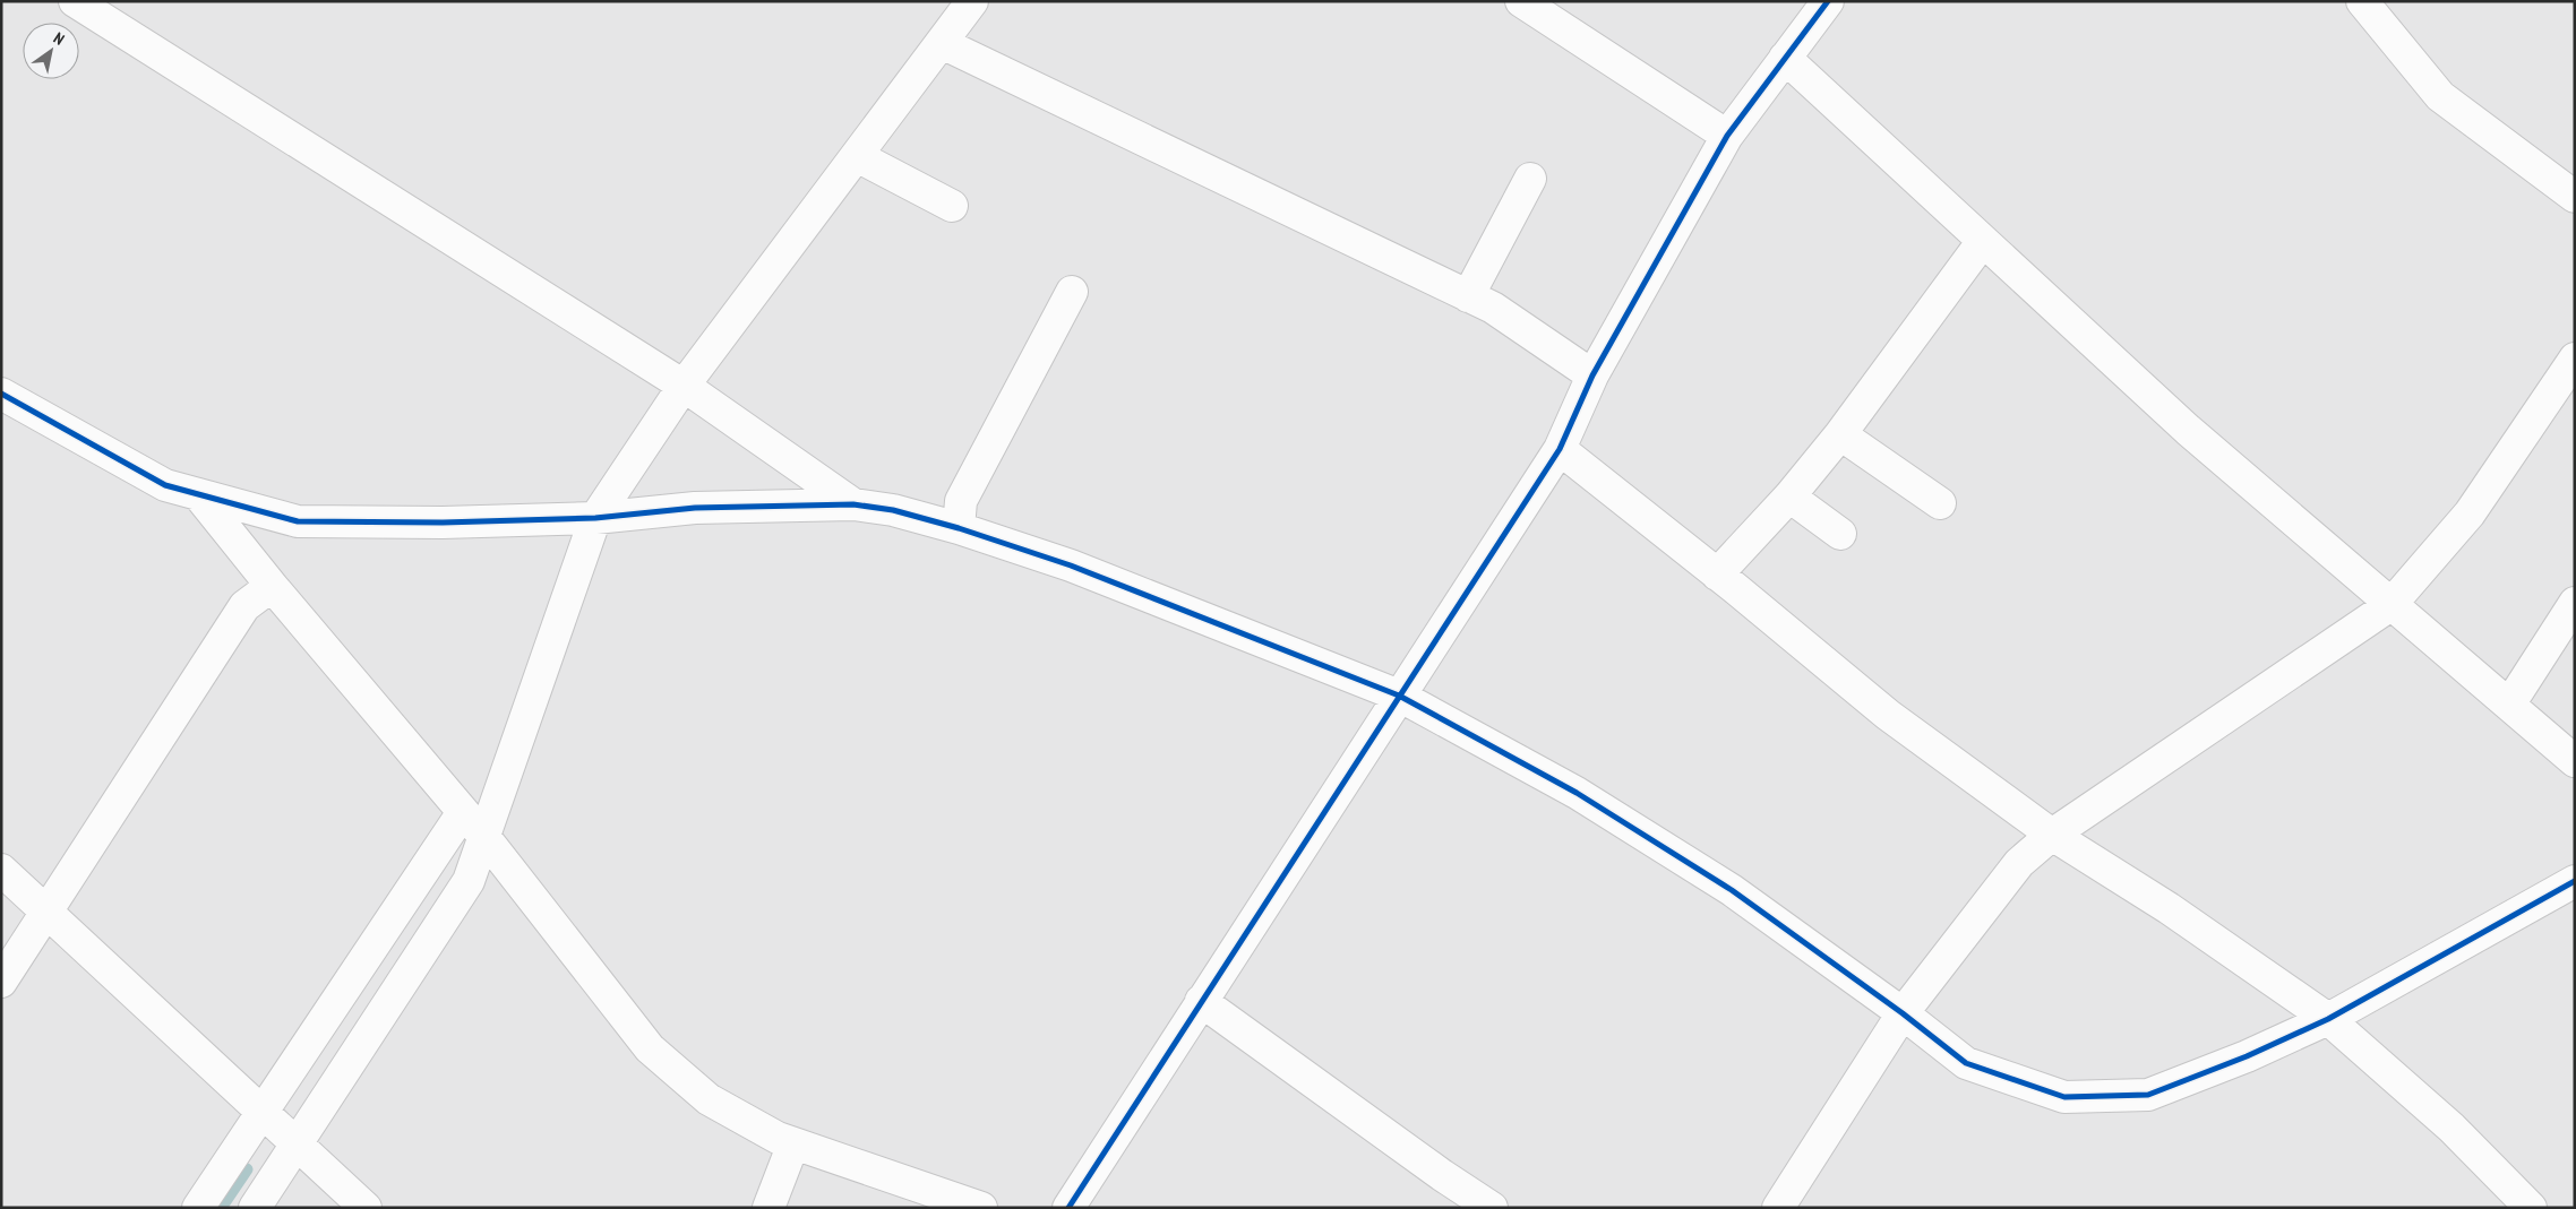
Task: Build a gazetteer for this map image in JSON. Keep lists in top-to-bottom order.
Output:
{
  "north": "top right"
}
